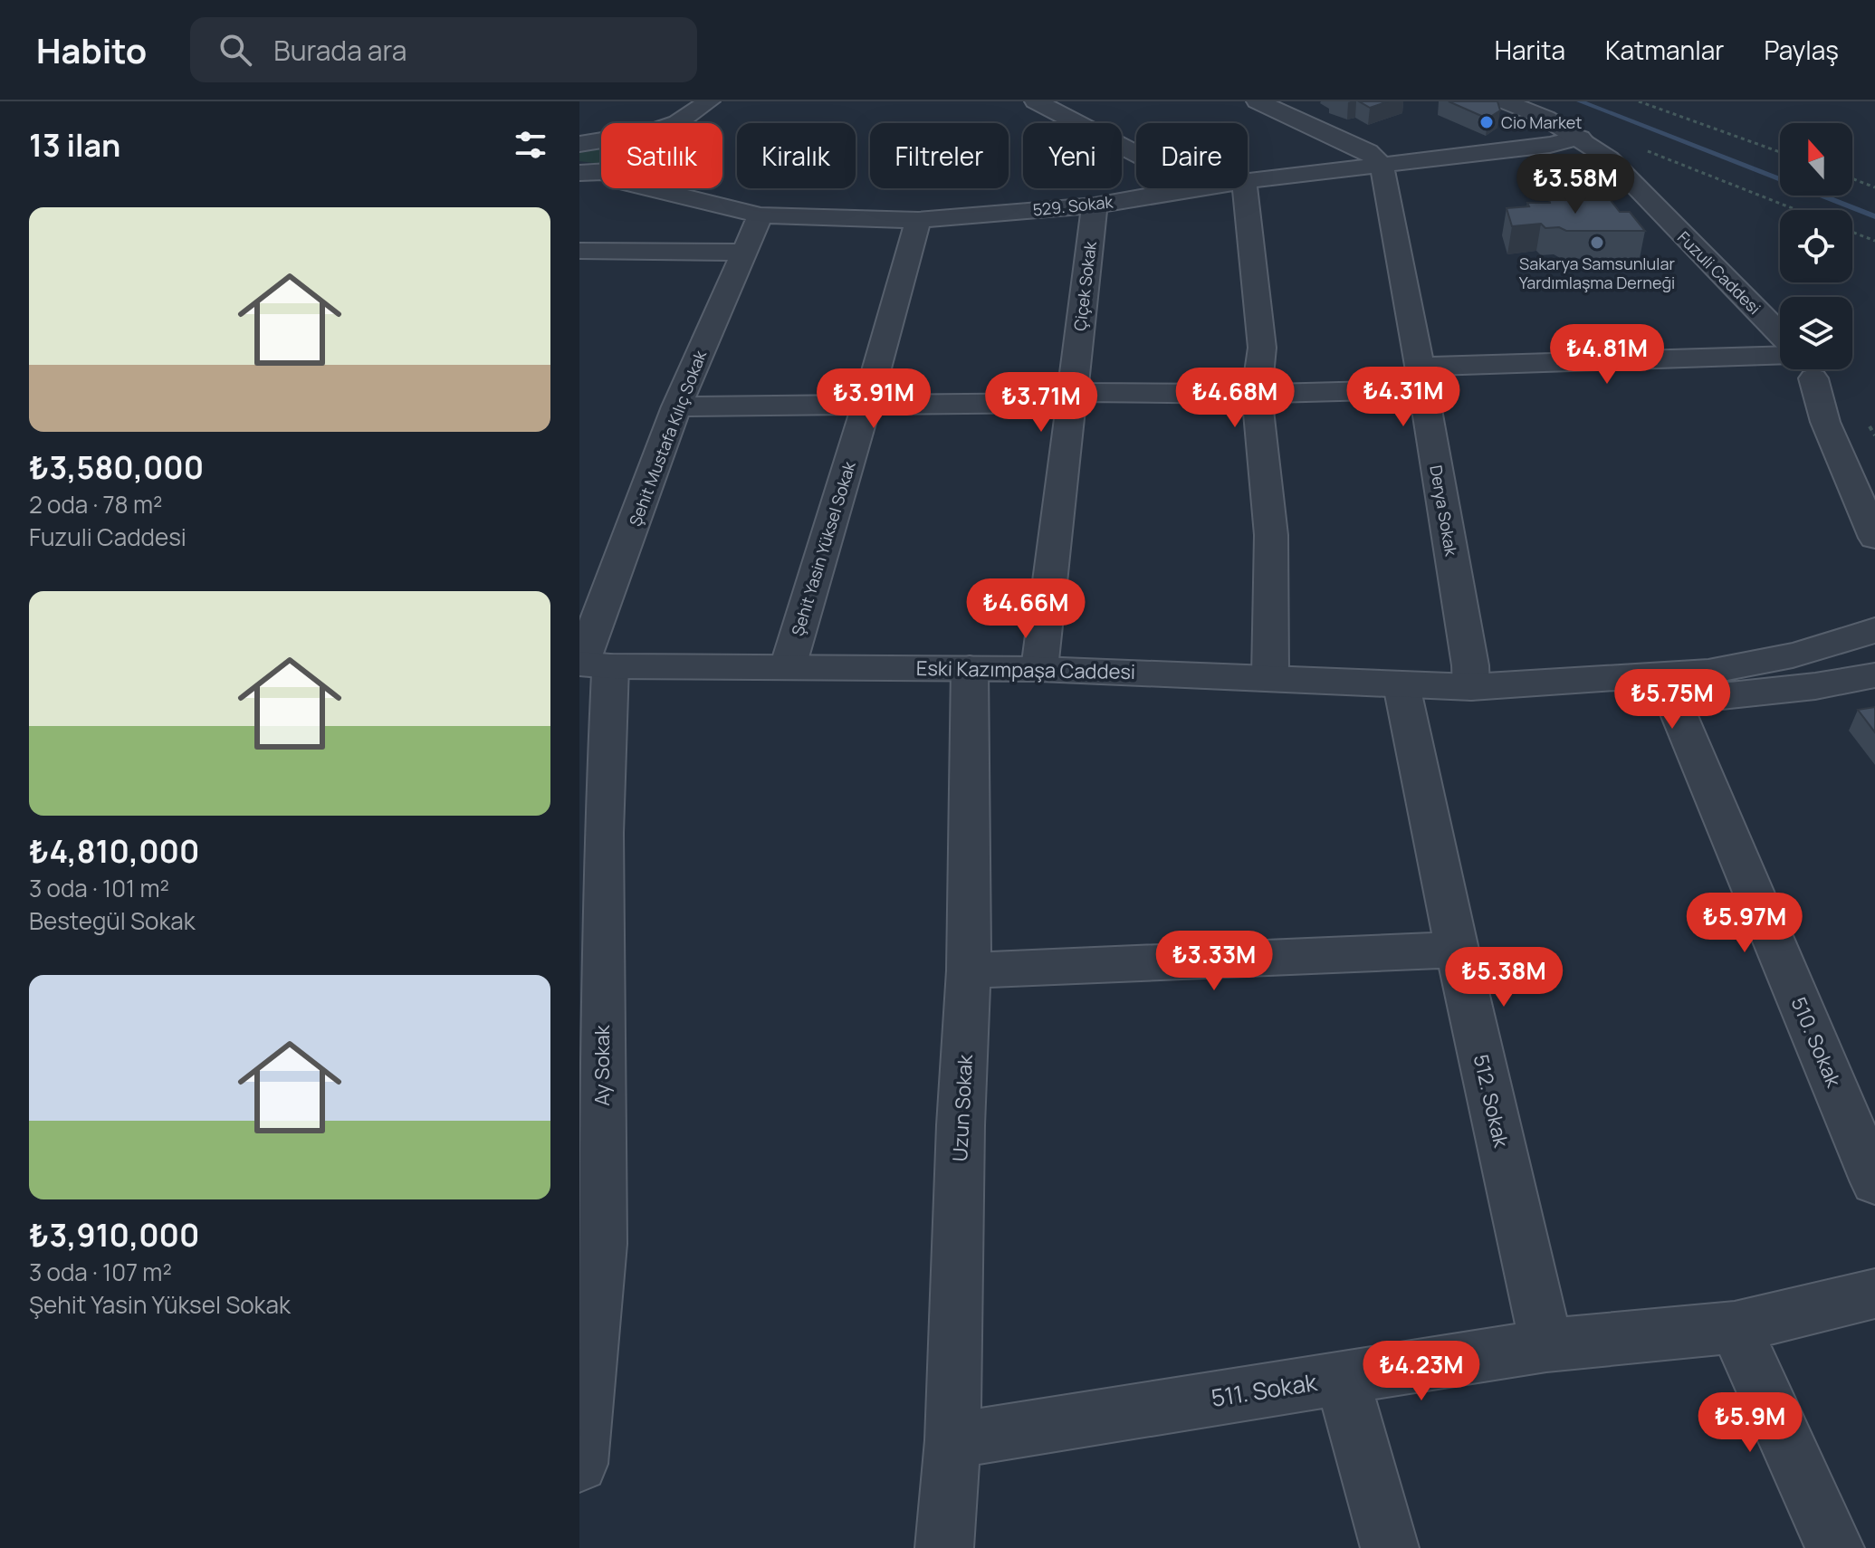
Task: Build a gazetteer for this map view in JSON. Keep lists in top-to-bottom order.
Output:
{
  "streets": {
    "street": [
      "529. Sokak",
      "Fuzuli Caddesi",
      "Çiçek Sokak",
      "Şehit Mustafa Kılıç Sokak",
      "Derya Sokak",
      "Şehit Yasin Yüksel Sokak",
      "Eski Kazımpaşa Caddesi",
      "510. Sokak",
      "Ay Sokak",
      "512. Sokak",
      "Uzun Sokak",
      "511. Sokak"
    ]
  },
  "crossings": [
    ["529. Sokak", "Fuzuli Caddesi"],
    ["529. Sokak", "Çiçek Sokak"],
    ["529. Sokak", "Şehit Mustafa Kılıç Sokak"],
    ["529. Sokak", "Derya Sokak"],
    ["529. Sokak", "Şehit Yasin Yüksel Sokak"],
    ["Çiçek Sokak", "Eski Kazımpaşa Caddesi"],
    ["Şehit Mustafa Kılıç Sokak", "Eski Kazımpaşa Caddesi"],
    ["Şehit Mustafa Kılıç Sokak", "Ay Sokak"],
    ["Derya Sokak", "Eski Kazımpaşa Caddesi"],
    ["Şehit Yasin Yüksel Sokak", "Eski Kazımpaşa Caddesi"],
    ["Eski Kazımpaşa Caddesi", "510. Sokak"],
    ["Eski Kazımpaşa Caddesi", "Ay Sokak"],
    ["Eski Kazımpaşa Caddesi", "512. Sokak"],
    ["Eski Kazımpaşa Caddesi", "Uzun Sokak"],
    ["512. Sokak", "511. Sokak"],
    ["Uzun Sokak", "511. Sokak"]
  ],
  "places": ["Cio Market", "Sakarya Samsunlular Yardımlaşma Derneği"],
  "north": "top",
  "page": {
    "header": "Habito",
    "search": "Burada ara",
    "nav": ["Harita", "Katmanlar", "Paylaş"],
    "heading": "13 ilan",
    "chip": [
      "Satılık",
      "Kiralık",
      "Filtreler",
      "Yeni",
      "Daire"
    ],
    "price": [
      "₺3.58M",
      "₺4.81M",
      "₺4.31M",
      "₺4.68M",
      "₺3.91M",
      "₺3.71M",
      "₺4.66M",
      "₺5.75M",
      "₺5.97M",
      "₺3.33M",
      "₺5.38M",
      "₺4.23M",
      "₺5.9M"
    ],
    "list": [
      {
        "name": "₺3,580,000",
        "note": "2 oda · 78 m² · Fuzuli Caddesi"
      },
      {
        "name": "₺4,810,000",
        "note": "3 oda · 101 m² · Bestegül Sokak"
      },
      {
        "name": "₺3,910,000",
        "note": "3 oda · 107 m² · Şehit Yasin Yüksel Sokak"
      }
    ]
  }
}
